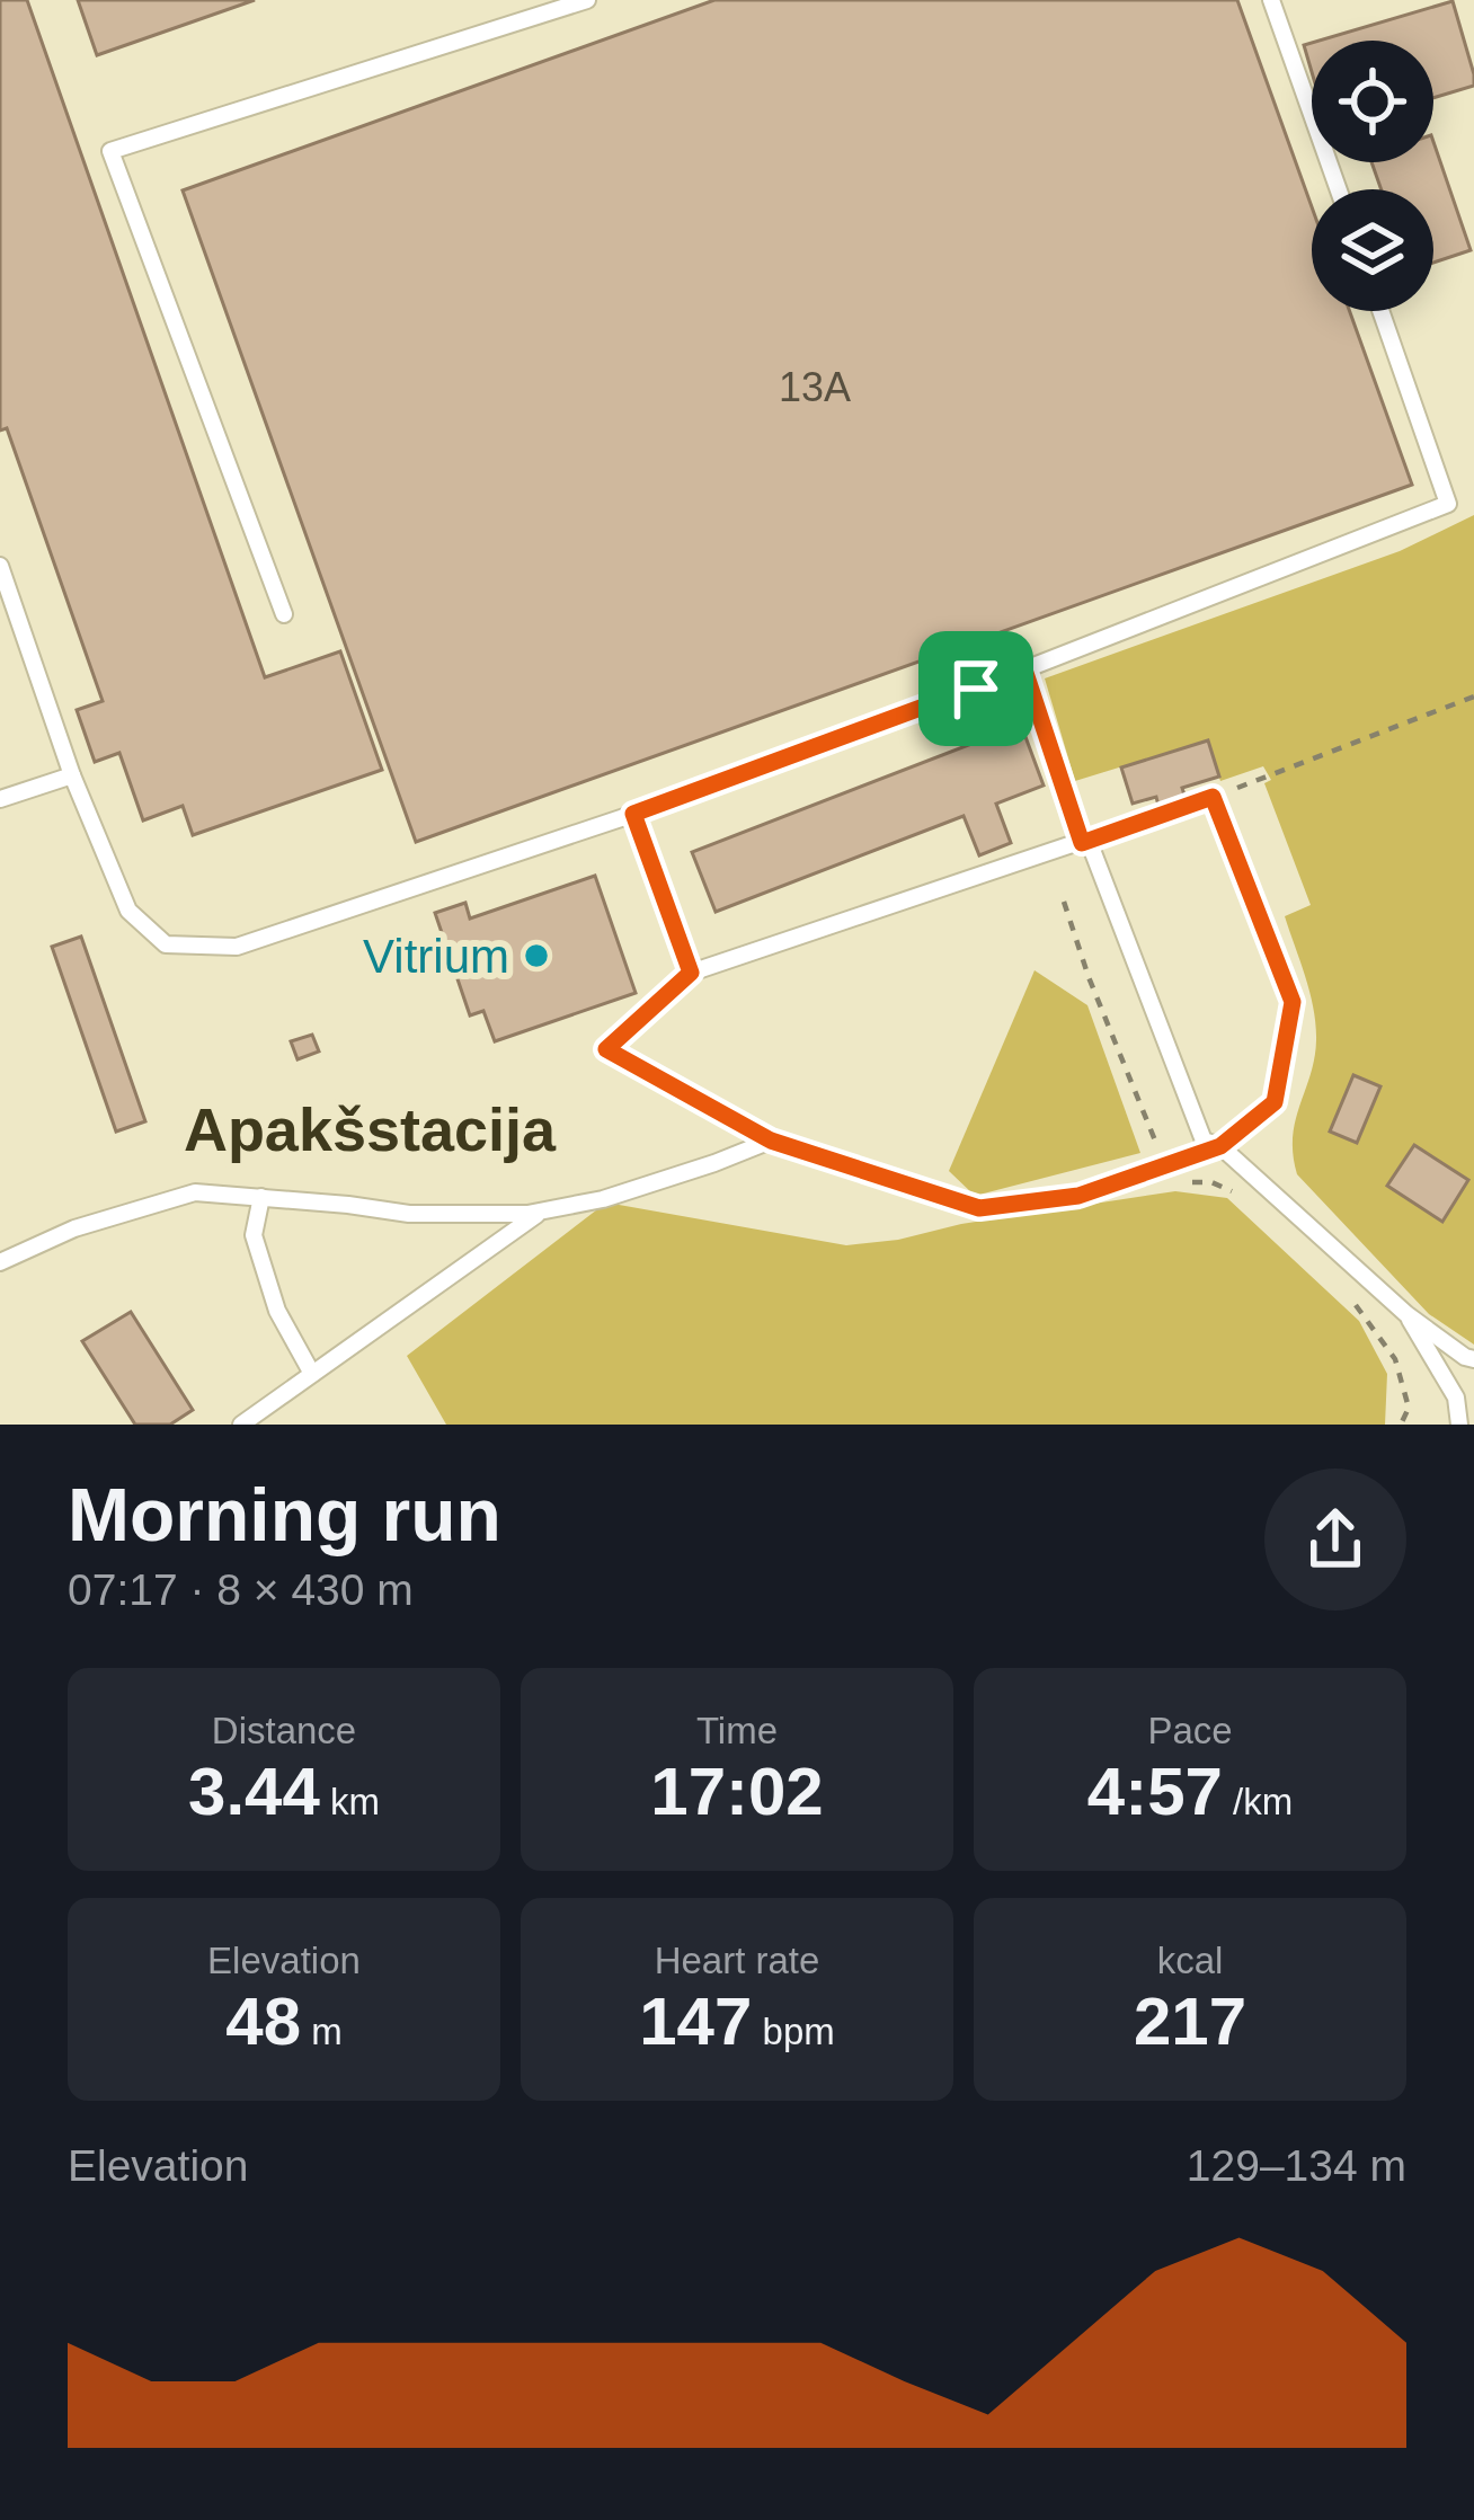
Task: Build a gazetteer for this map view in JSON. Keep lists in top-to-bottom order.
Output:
{
  "districts": ["Apakšstacija"],
  "places": ["Vitrium"],
  "house_numbers": ["13A"],
  "page": {
    "heading": ["Morning run", "07:17 · 8 × 430 m"],
    "stats": [
      ["Distance", "3.44 km"],
      ["Time", "17:02"],
      ["Pace", "4:57 /km"],
      ["Elevation", "48 m"],
      ["Heart rate", "147 bpm"],
      ["kcal", "217"]
    ],
    "chart": ["Elevation", "129–134 m"]
  }
}
